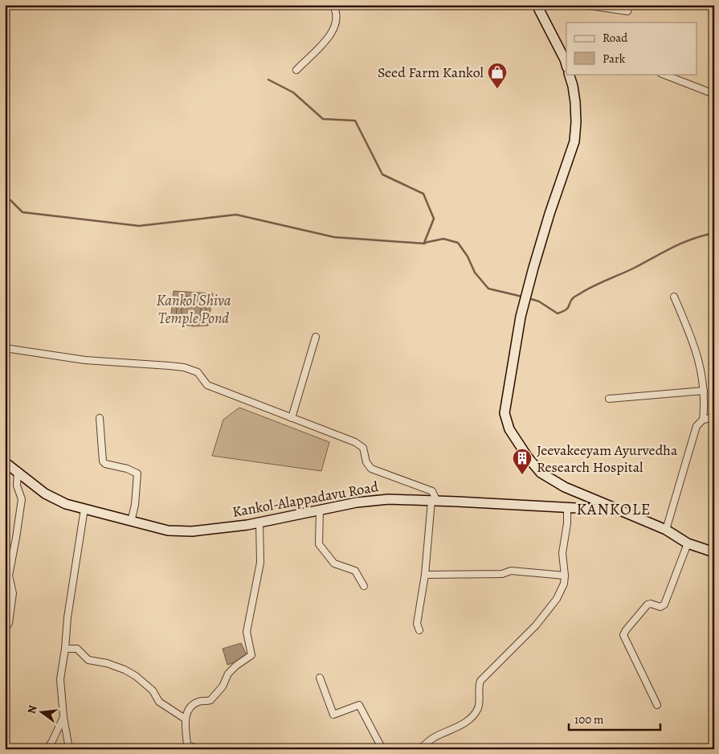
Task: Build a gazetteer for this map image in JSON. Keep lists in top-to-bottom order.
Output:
{
  "streets": {
    "main road": ["Kankol-Alappadavu Road"]
  },
  "districts": ["KANKOLE"],
  "water": ["Kankol Shiva Temple Pond"],
  "places": {
    "shop": ["Seed Farm Kankol"],
    "building": ["Jeevakeeyam Ayurvedha Research Hospital"]
  },
  "legend": ["Road", "Park"],
  "scale_bar": "100 m",
  "north": "left"
}
